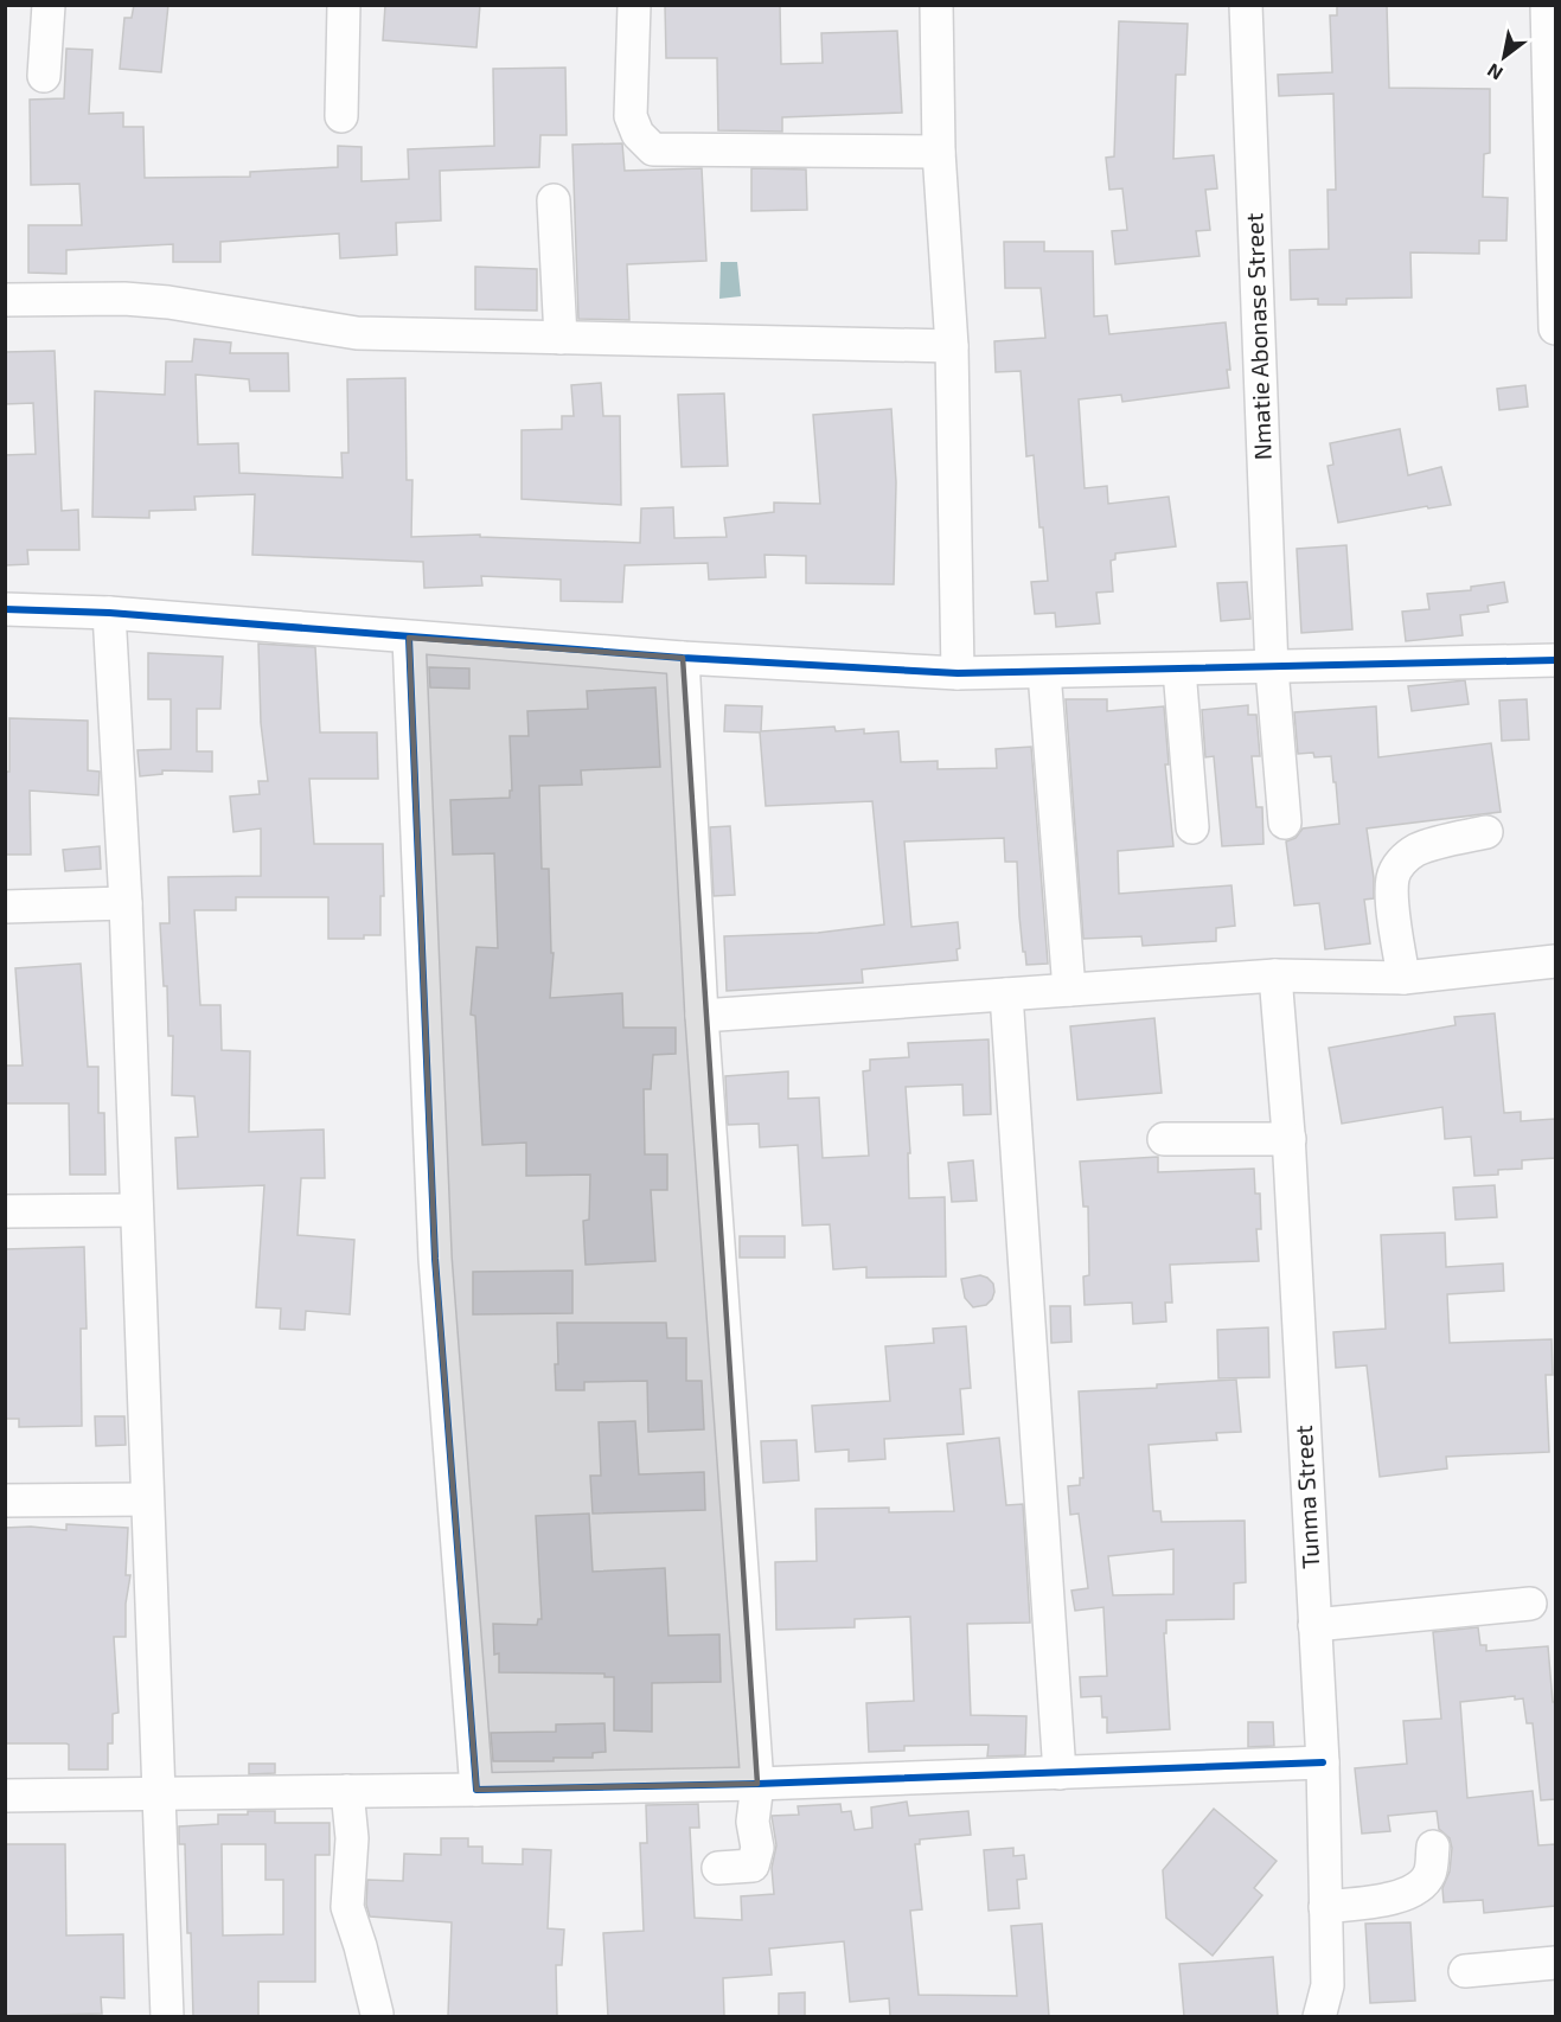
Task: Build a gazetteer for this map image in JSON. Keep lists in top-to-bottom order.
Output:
{
  "streets": {
    "street": ["Nmatie Abonase Street", "Tunma Street"]
  },
  "north": "bottom left"
}
